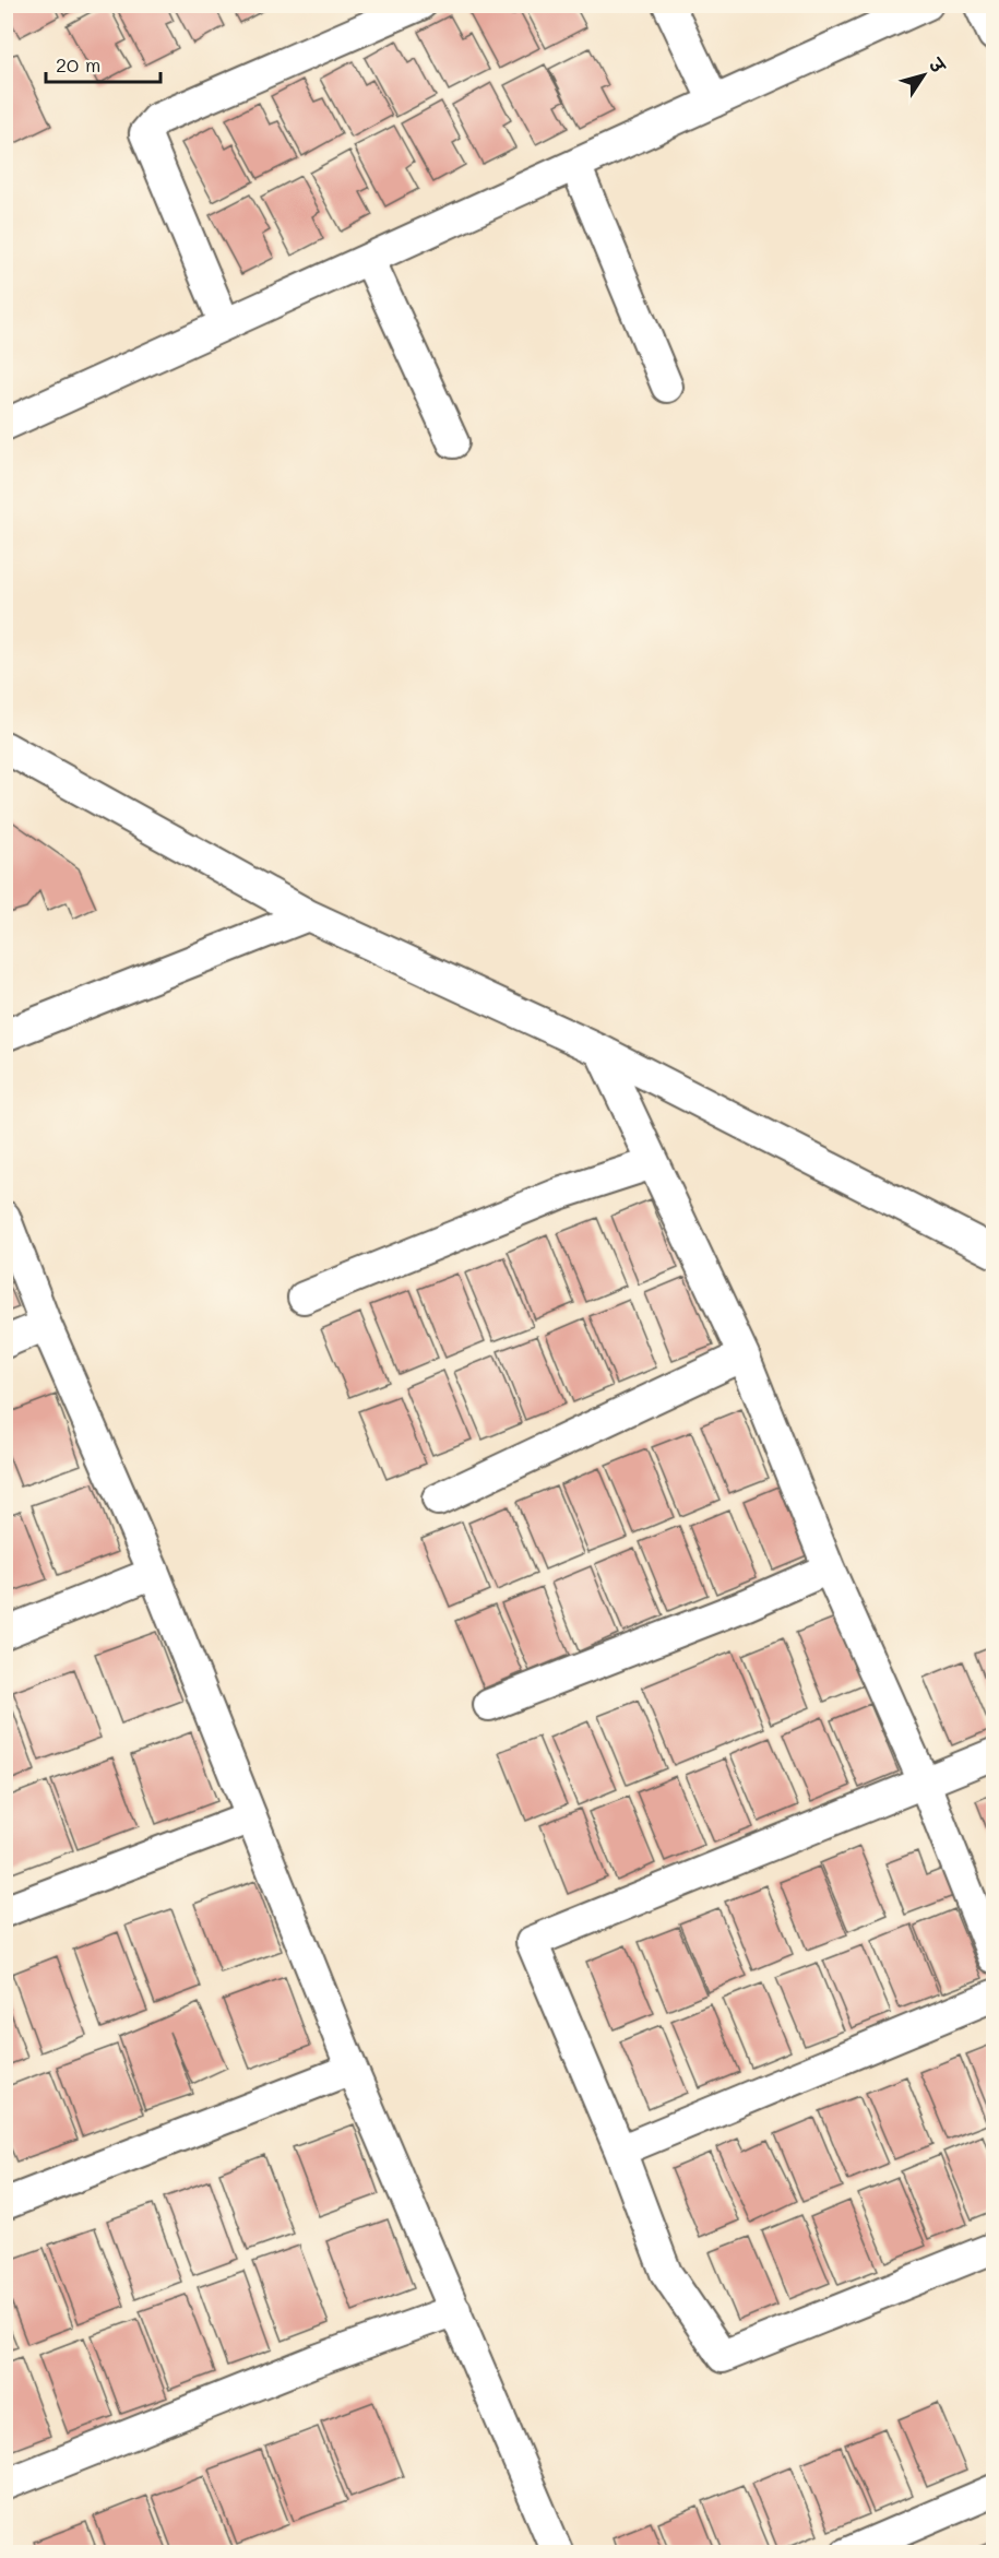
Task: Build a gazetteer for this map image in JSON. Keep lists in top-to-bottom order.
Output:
{
  "scale_bar": "20 m",
  "north": "top right"
}
